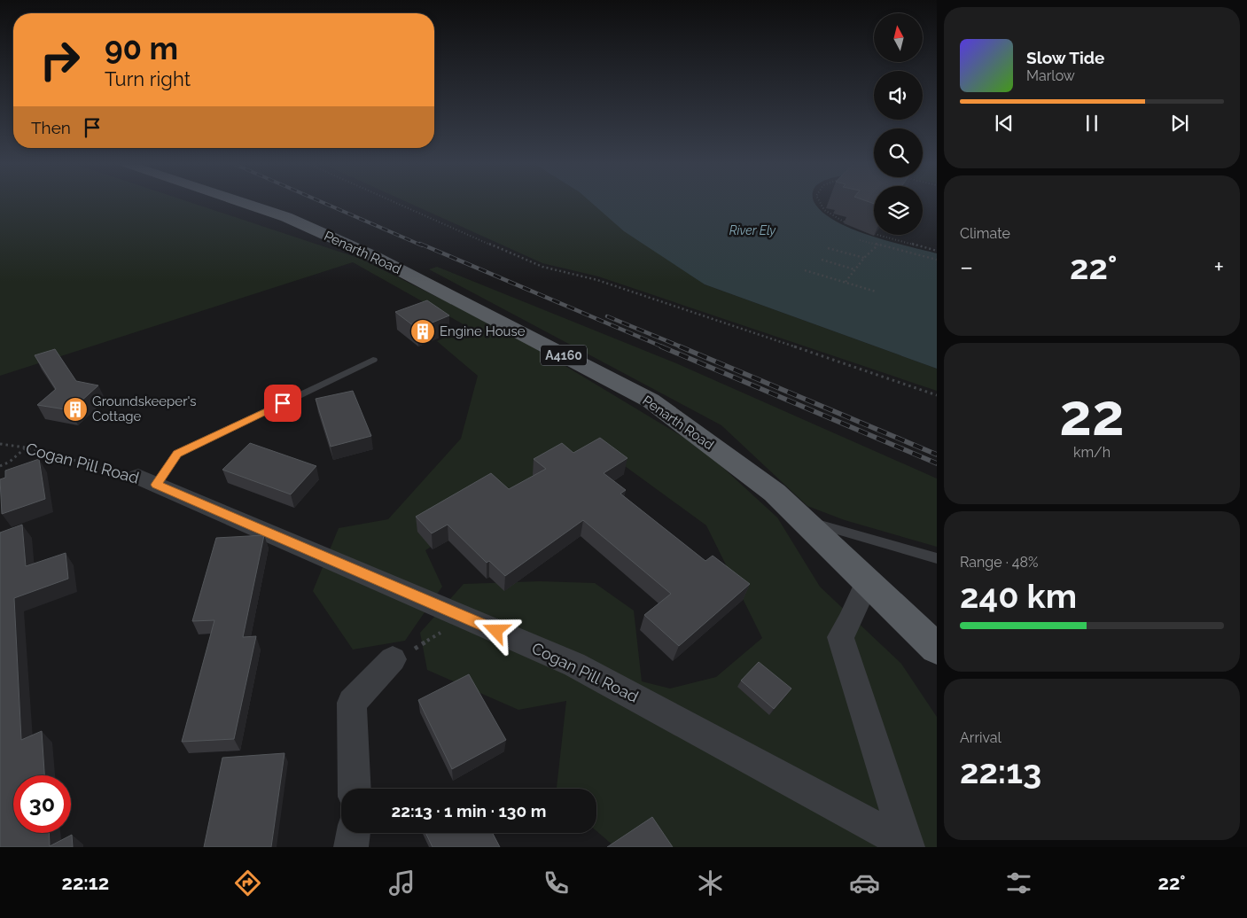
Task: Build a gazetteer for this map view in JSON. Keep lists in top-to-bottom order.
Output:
{
  "streets": {
    "main road": ["Penarth Road", "A4160"],
    "street": ["Cogan Pill Road"]
  },
  "water": ["River Ely"],
  "places": {
    "building": ["Engine House", "Groundskeeper's Cottage"]
  },
  "north": "top",
  "page": {
    "turn": ["90 m", "Turn right"],
    "song": ["Slow Tide", "Marlow"],
    "then": "Then",
    "tile": [
      "Climate",
      ["22", "km/h"],
      ["Range · 48%", "240 km"],
      ["Arrival", "22:13"]
    ],
    "heat": ["−", "22°", "+"],
    "limit": "30",
    "trip": "22:13 · 1 min · 130 m",
    "tabs": ["22:12", "22°"]
  }
}
